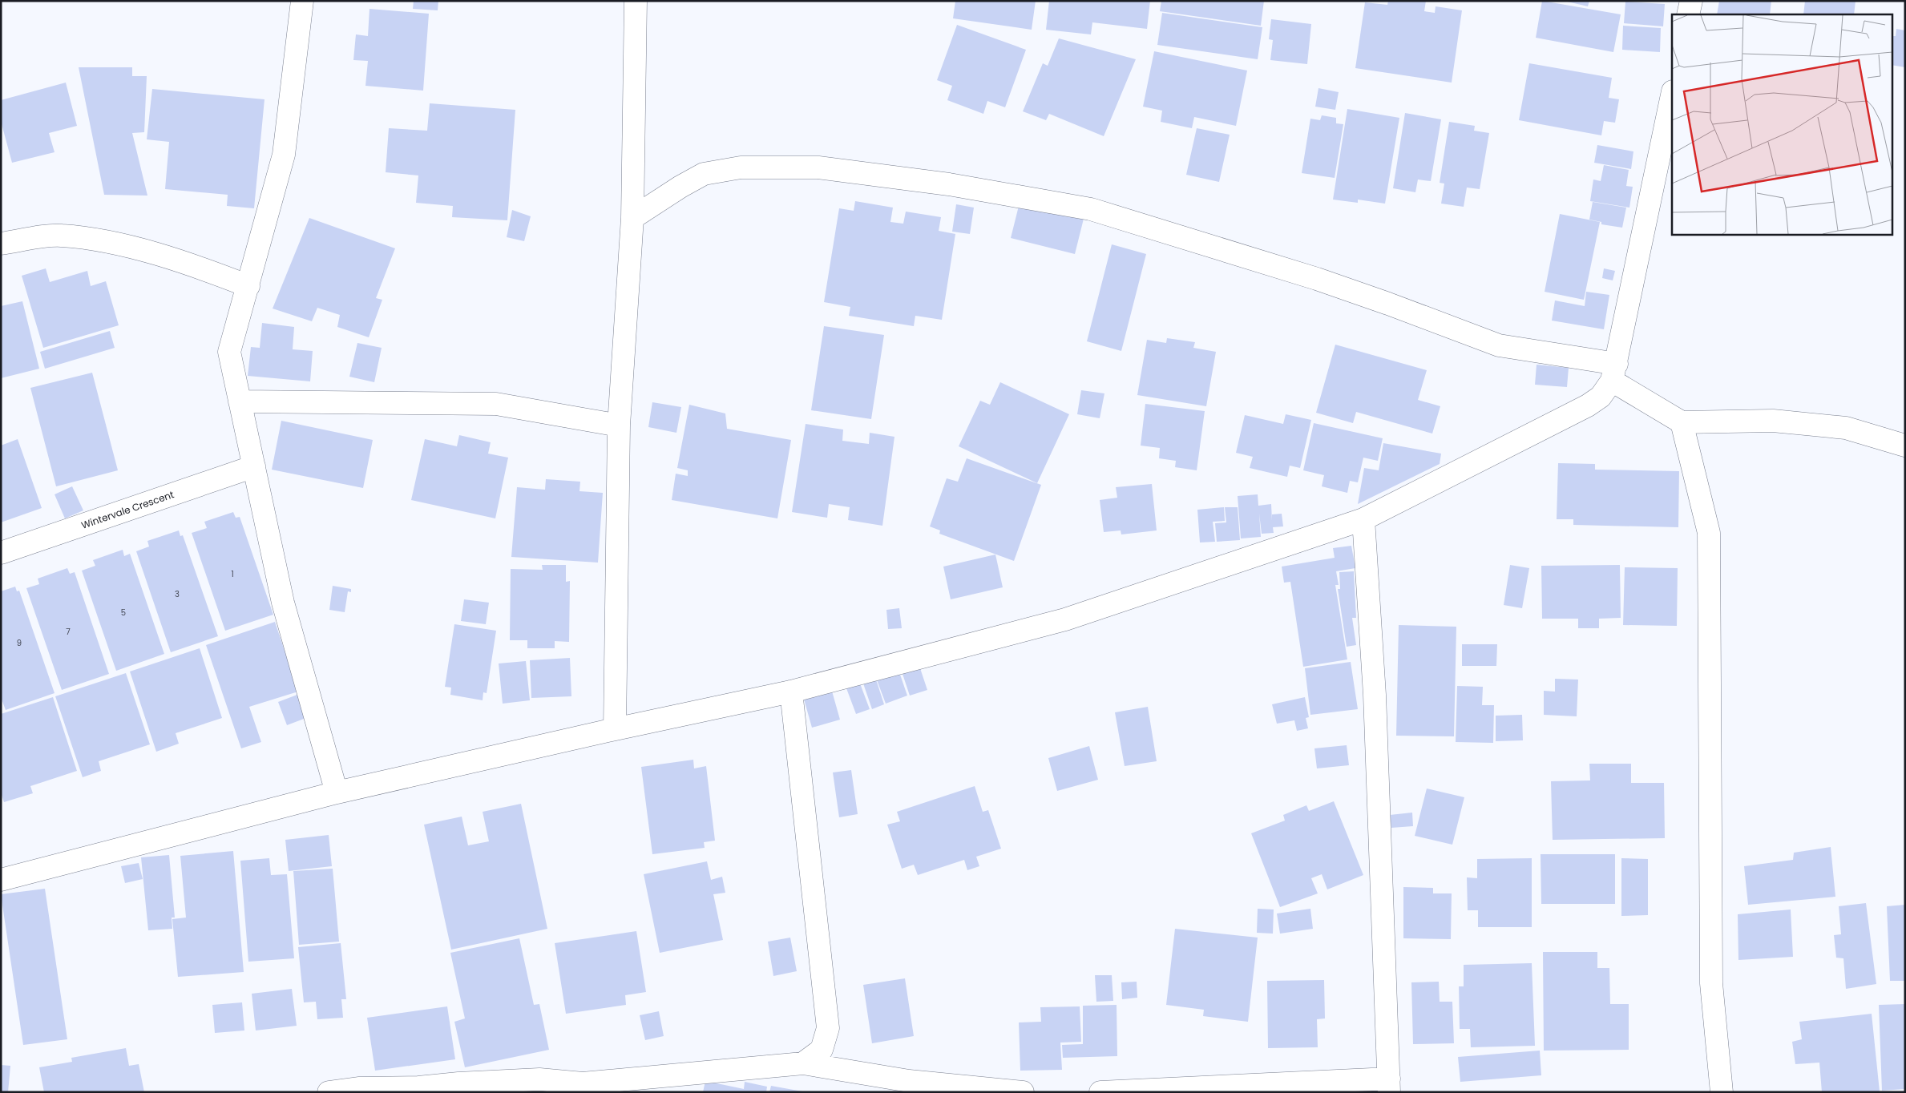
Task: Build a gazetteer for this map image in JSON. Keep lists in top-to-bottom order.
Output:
{
  "streets": {
    "street": ["Wintervale Crescent"]
  },
  "house_numbers": [
    "1",
    "3",
    "5",
    "7",
    "9"
  ]
}
